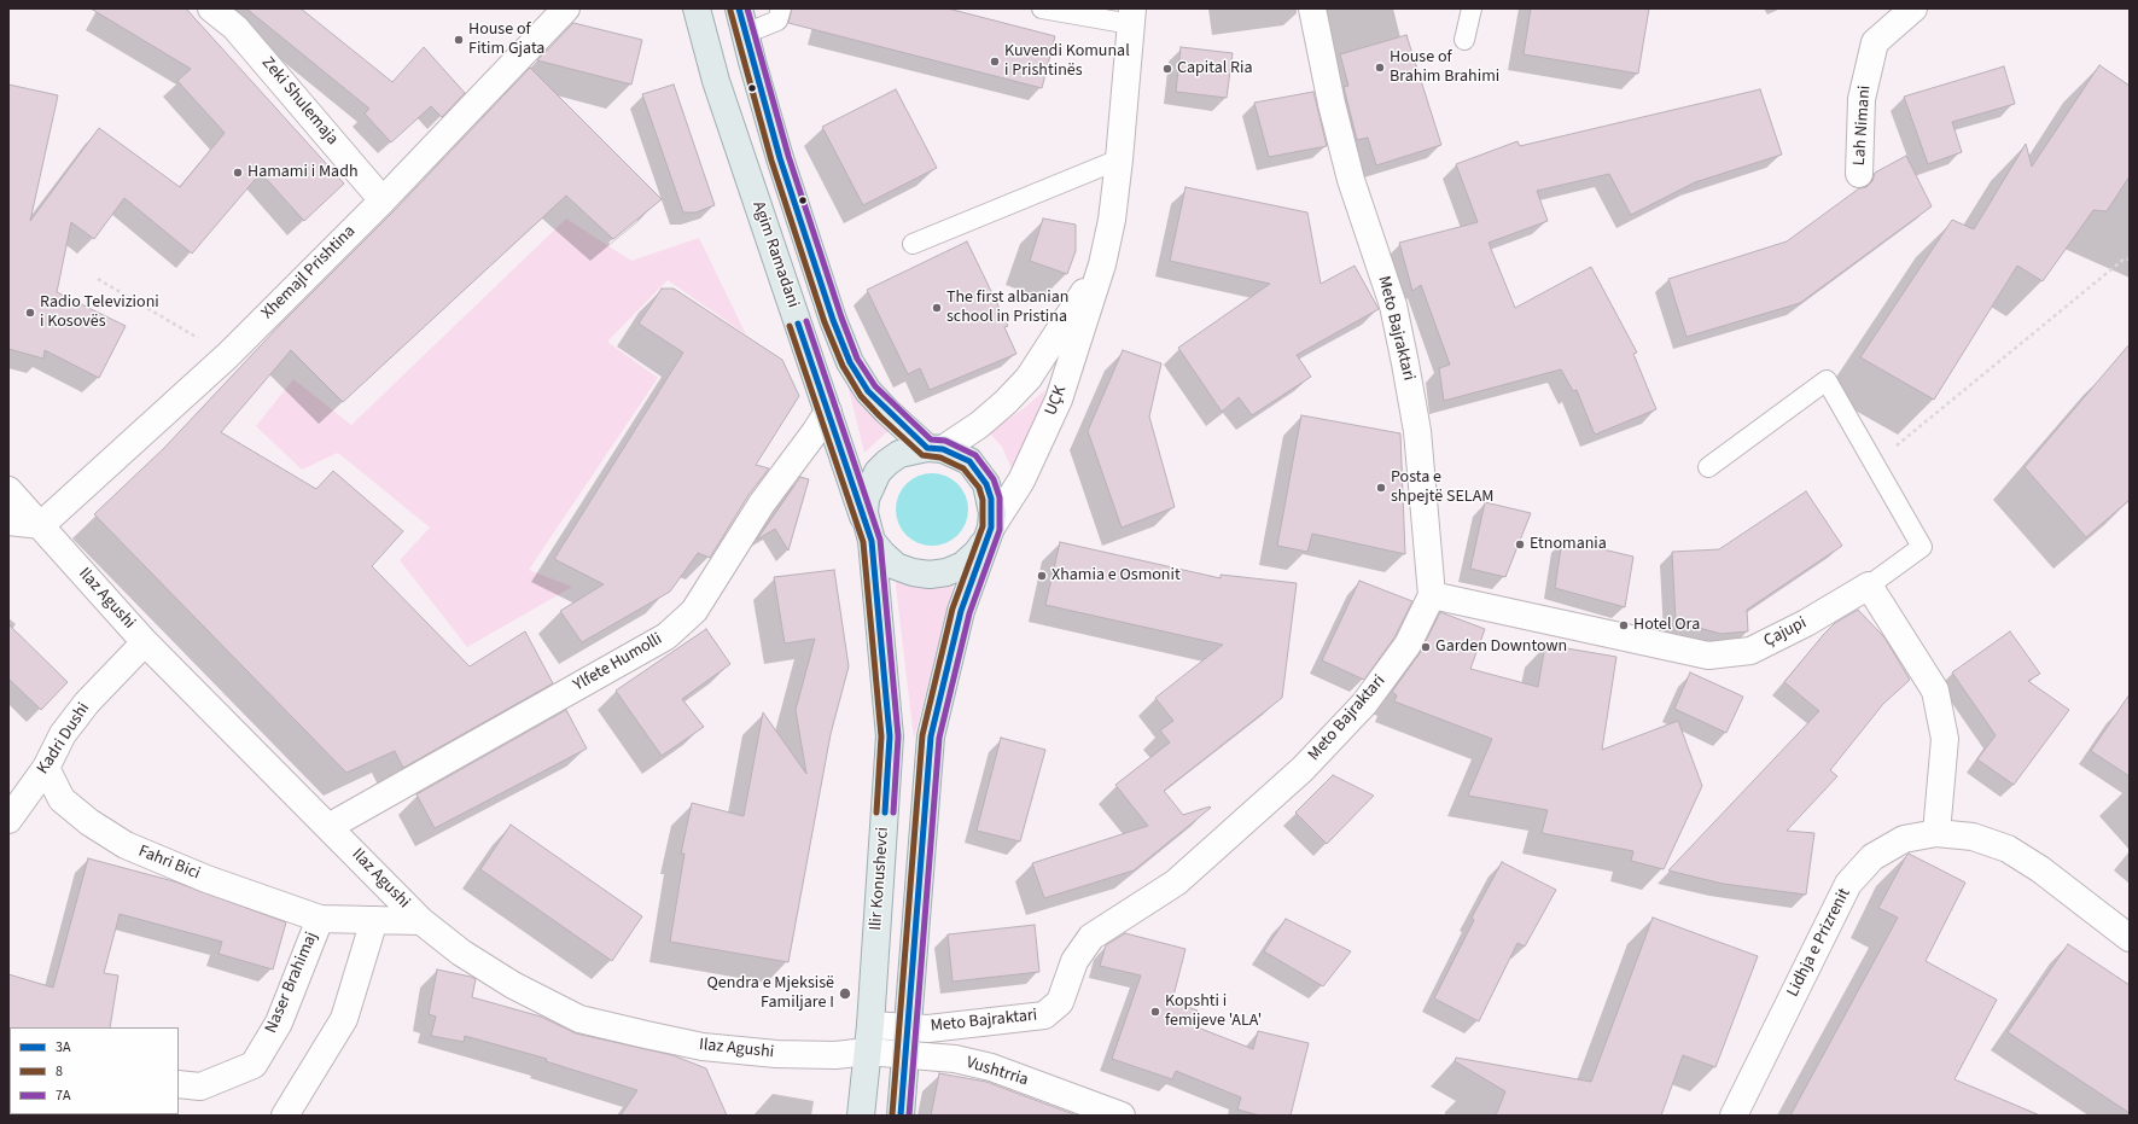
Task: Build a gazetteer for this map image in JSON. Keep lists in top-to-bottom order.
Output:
{
  "streets": {
    "main road": ["Agim Ramadani", "UÇK", "Ilir Konushevci"],
    "street": [
      "Zeki Shulemaja",
      "Lah Nimani",
      "Xhemajl Prishtina",
      "Meto Bajraktari",
      "Ilaz Agushi",
      "Çajupi",
      "Ylfete Humolli",
      "Kadri Dushi",
      "Fahri Bici",
      "Lidhja e Prizrenit",
      "Naser Brahimaj",
      "Vushtrria"
    ]
  },
  "crossings": [
    ["Zeki Shulemaja", "Xhemajl Prishtina"],
    ["Agim Ramadani", "UÇK"],
    ["Agim Ramadani", "Ylfete Humolli"],
    ["Agim Ramadani", "Ilir Konushevci"],
    ["Xhemajl Prishtina", "Ilaz Agushi"],
    ["Meto Bajraktari", "Çajupi"],
    ["Meto Bajraktari", "Ilir Konushevci"],
    ["UÇK", "Ilir Konushevci"],
    ["Ilaz Agushi", "Ylfete Humolli"],
    ["Ilaz Agushi", "Kadri Dushi"],
    ["Ilaz Agushi", "Ilir Konushevci"],
    ["Ilaz Agushi", "Naser Brahimaj"],
    ["Ilaz Agushi", "Vushtrria"],
    ["Kadri Dushi", "Fahri Bici"],
    ["Fahri Bici", "Naser Brahimaj"],
    ["Ilir Konushevci", "Vushtrria"]
  ],
  "places": [
    "House of Fitim Gjata",
    "Kuvendi Komunal i Prishtinës",
    "House of Brahim Brahimi",
    "Capital Ria",
    "Hamami i Madh",
    "The first albanian school in Pristina",
    "Radio Televizioni i Kosovës",
    "Posta e shpejtë SELAM",
    "Etnomania",
    "Xhamia e Osmonit",
    "Hotel Ora",
    "Garden Downtown",
    "Qendra e Mjeksisë Familjare I",
    "Kopshti i femijeve 'ALA'"
  ],
  "lines": ["transit line 3A", "transit line 7A", "transit line 8"],
  "legend": ["3A", "8", "7A"]
}
